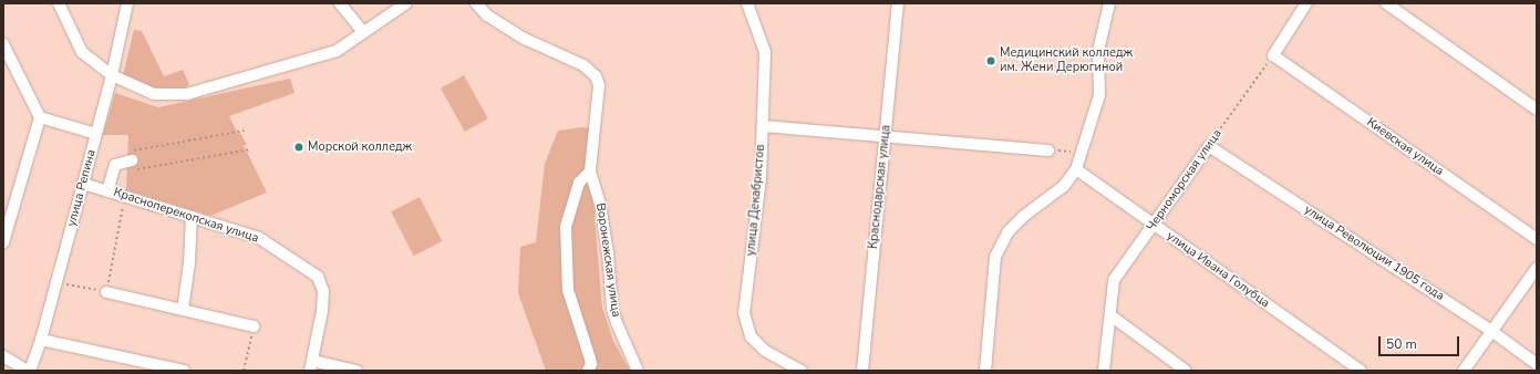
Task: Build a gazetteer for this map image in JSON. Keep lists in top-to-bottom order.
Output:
{
  "streets": {
    "street": [
      "Киевская улица",
      "Черноморская улица",
      "Краснодарская улица",
      "улица Репина",
      "улица Декабристов",
      "Красноперекопская улица",
      "улица Революции 1905 года",
      "Воронежская улица",
      "улица Ивана Голубца"
    ]
  },
  "crossings": [
    ["Киевская улица", "Черноморская улица"],
    ["Черноморская улица", "улица Революции 1905 года"],
    ["Черноморская улица", "улица Ивана Голубца"],
    ["улица Репина", "Красноперекопская улица"]
  ],
  "places": ["Медицинский колледж им. Жени Дерюгиной", "Морской колледж"],
  "scale_bar": "50 m"
}
